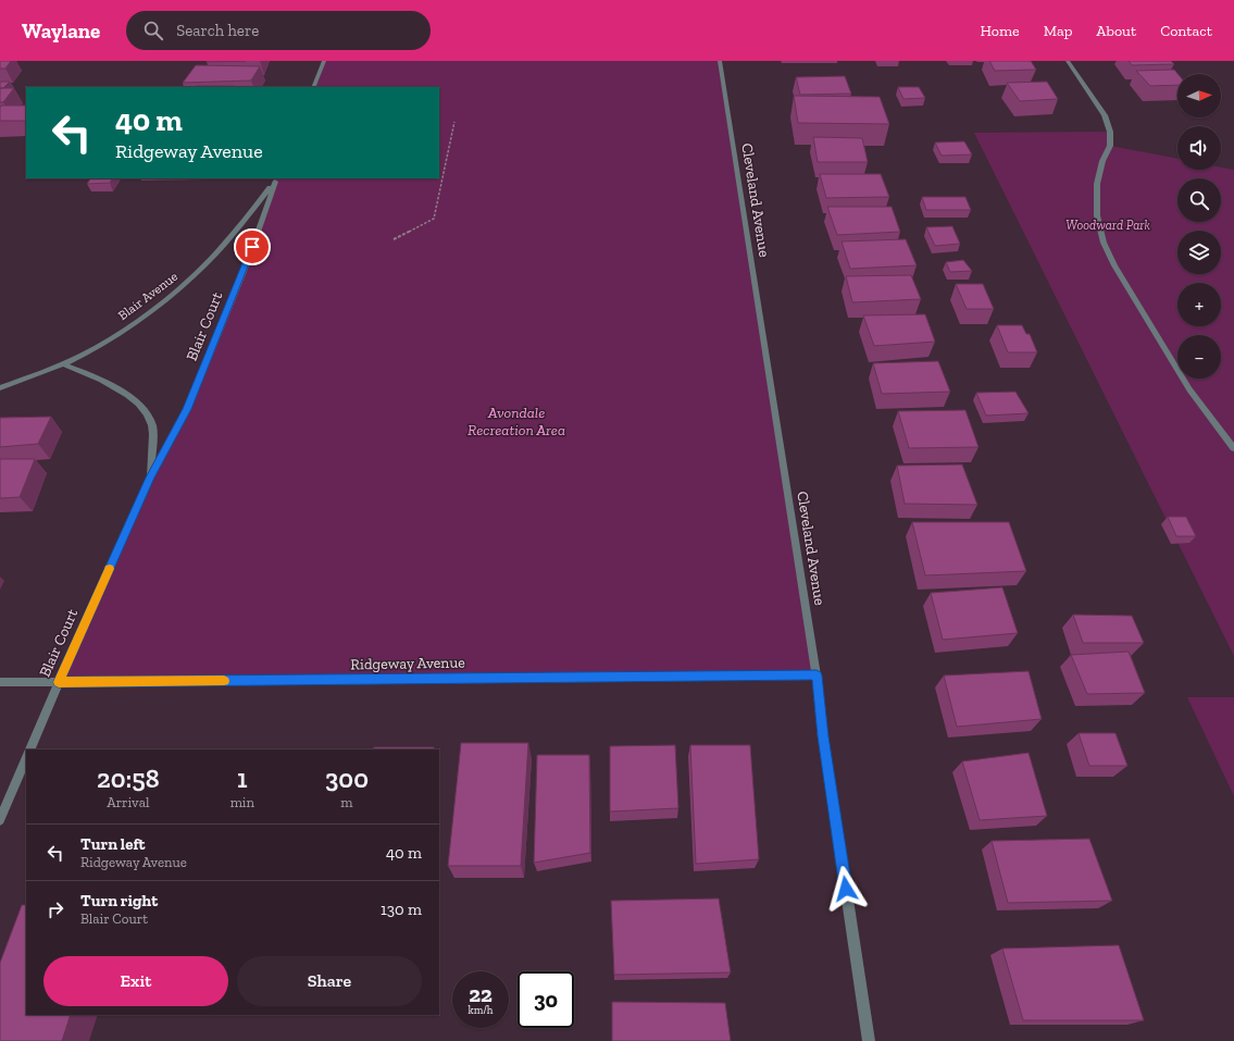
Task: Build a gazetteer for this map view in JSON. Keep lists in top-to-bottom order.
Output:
{
  "streets": {
    "street": [
      "Cleveland Avenue",
      "Blair Avenue",
      "Blair Court",
      "Ridgeway Avenue"
    ]
  },
  "crossings": [
    ["Cleveland Avenue", "Ridgeway Avenue"],
    ["Blair Avenue", "Blair Court"],
    ["Blair Court", "Ridgeway Avenue"]
  ],
  "parks": ["Woodward Park", "Avondale Recreation Area"],
  "north": "right",
  "page": {
    "header": "Waylane",
    "search": "Search here",
    "nav": [
      "Home",
      "Map",
      "About",
      "Contact"
    ],
    "map_buttons": ["+", "−"],
    "turn": ["40 m", "Ridgeway Avenue"],
    "eta": [
      "20:58",
      "Arrival",
      "1",
      "min",
      "300",
      "m"
    ],
    "list": [
      {
        "name": "Turn left",
        "note": "Ridgeway Avenue",
        "value": "40 m"
      },
      {
        "name": "Turn right",
        "note": "Blair Court",
        "value": "130 m"
      }
    ],
    "buttons": ["Exit", "Share"],
    "speed": "22 km/h",
    "limit": "30"
  }
}
